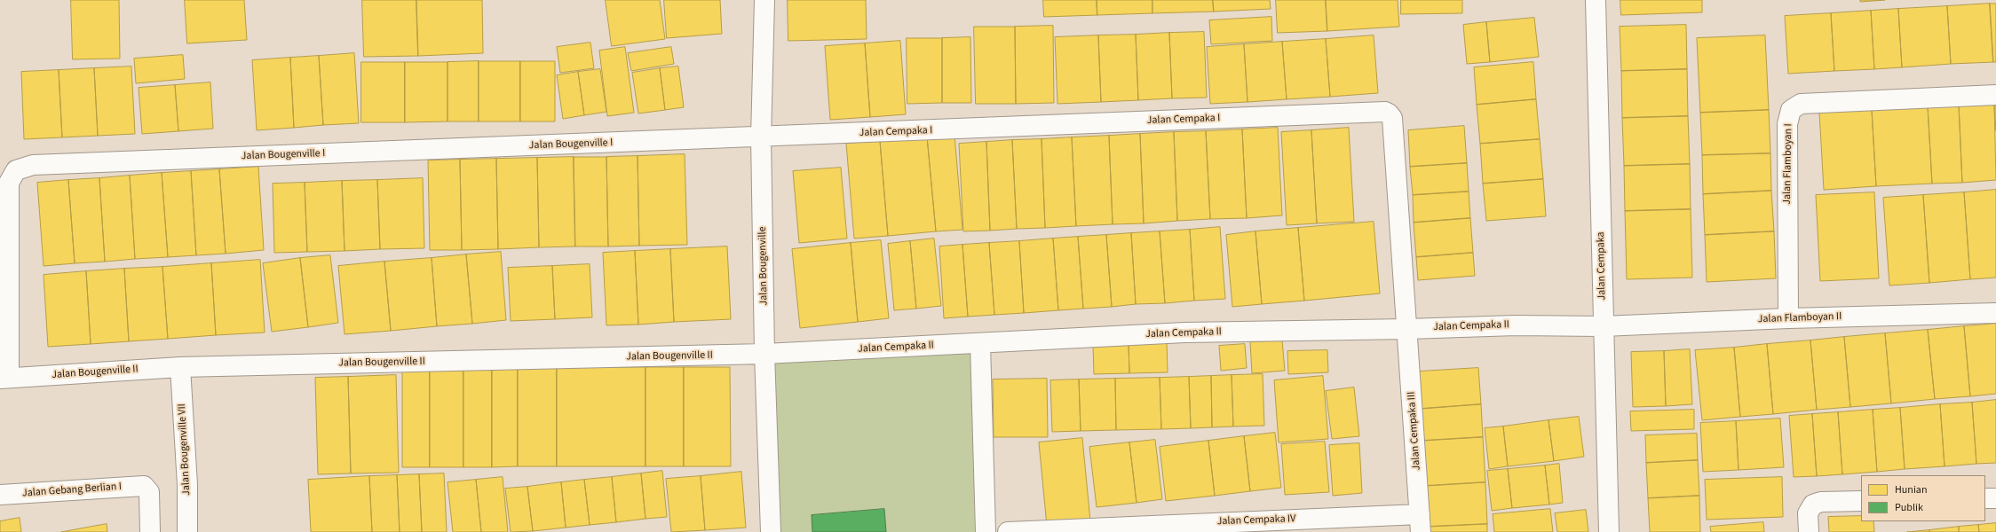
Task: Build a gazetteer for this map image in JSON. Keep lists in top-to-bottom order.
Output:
{
  "streets": {
    "street": [
      "Jalan Cempaka I",
      "Jalan Bougenville I",
      "Jalan Flamboyan I",
      "Jalan Bougenville",
      "Jalan Cempaka",
      "Jalan Flamboyan II",
      "Jalan Cempaka II",
      "Jalan Bougenville II",
      "Jalan Cempaka III",
      "Jalan Bougenville VII",
      "Jalan Gebang Berlian I",
      "Jalan Cempaka IV"
    ]
  },
  "crossings": [
    ["Jalan Cempaka I", "Jalan Bougenville I"],
    ["Jalan Cempaka I", "Jalan Bougenville"],
    ["Jalan Cempaka I", "Jalan Cempaka II"],
    ["Jalan Cempaka I", "Jalan Cempaka III"],
    ["Jalan Bougenville I", "Jalan Bougenville"],
    ["Jalan Bougenville I", "Jalan Bougenville II"],
    ["Jalan Flamboyan I", "Jalan Flamboyan II"],
    ["Jalan Bougenville", "Jalan Cempaka II"],
    ["Jalan Bougenville", "Jalan Bougenville II"],
    ["Jalan Cempaka", "Jalan Flamboyan II"],
    ["Jalan Cempaka", "Jalan Cempaka II"],
    ["Jalan Flamboyan II", "Jalan Cempaka II"],
    ["Jalan Cempaka II", "Jalan Bougenville II"],
    ["Jalan Cempaka II", "Jalan Cempaka III"],
    ["Jalan Bougenville II", "Jalan Bougenville VII"],
    ["Jalan Cempaka III", "Jalan Cempaka IV"]
  ],
  "legend": ["Hunian", "Publik"]
}
